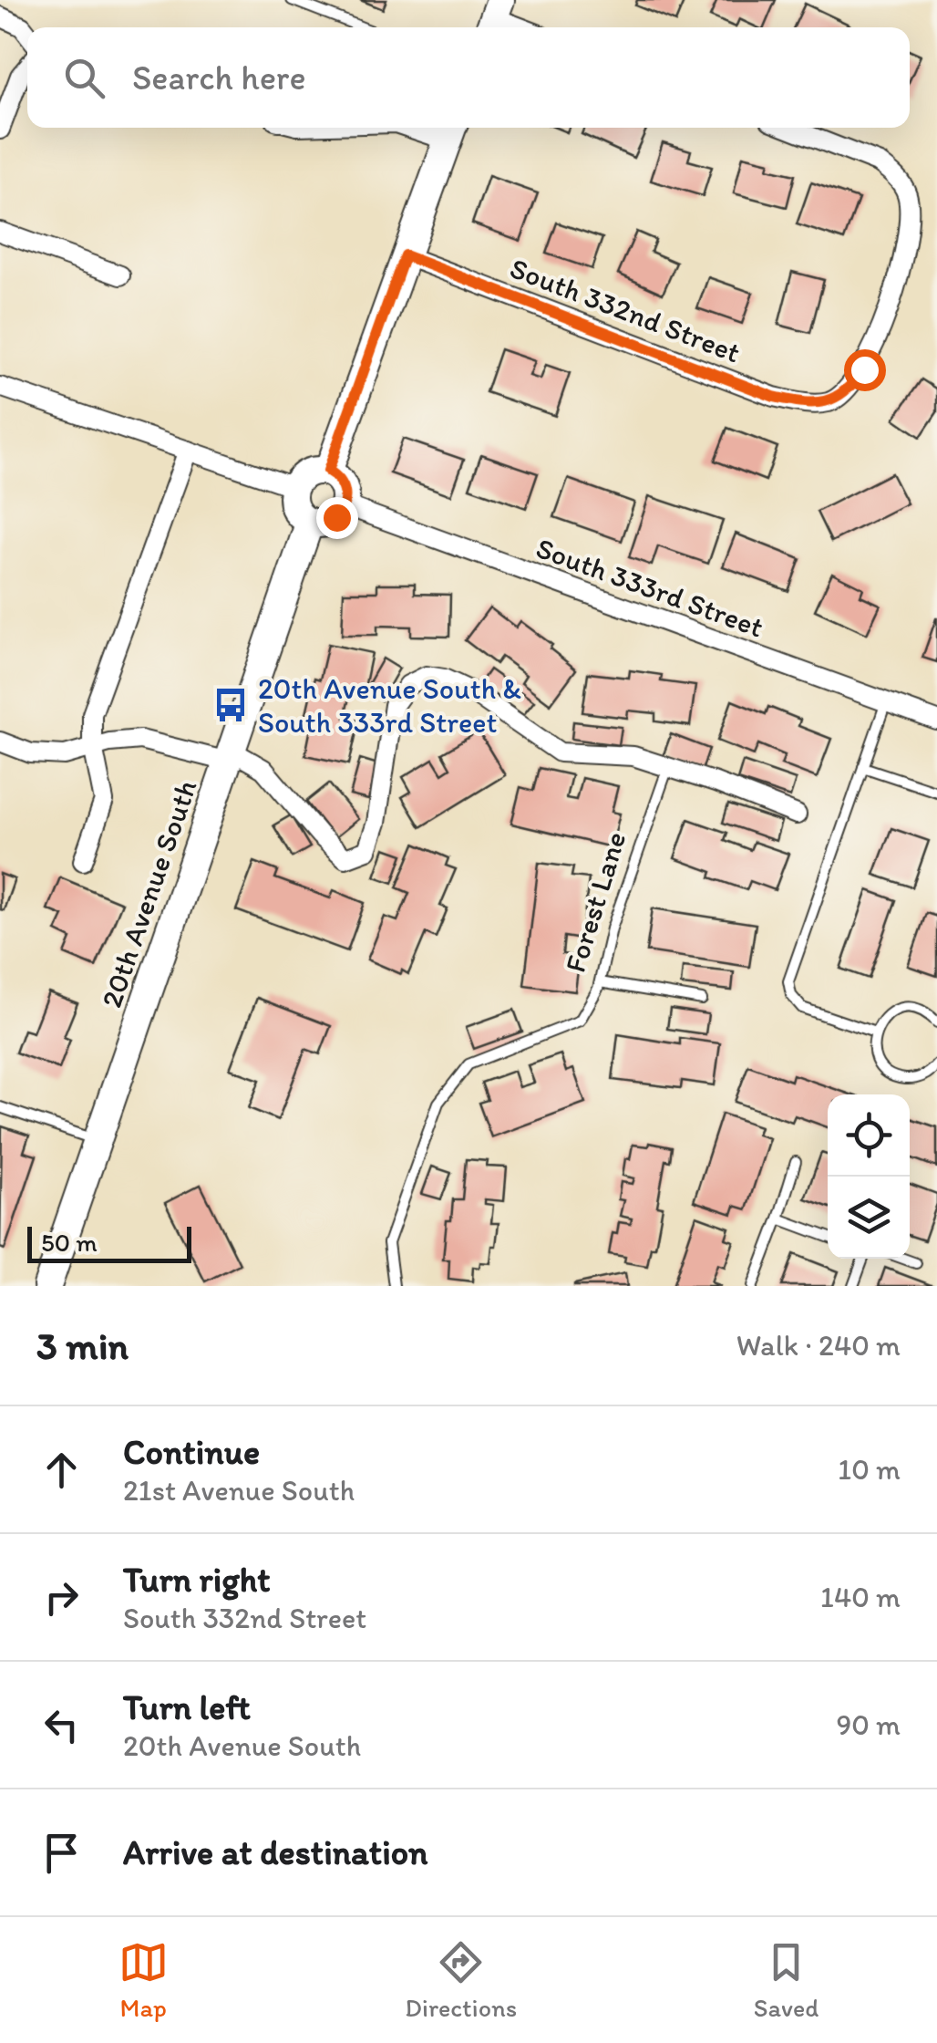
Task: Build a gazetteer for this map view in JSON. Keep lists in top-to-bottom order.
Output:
{
  "streets": {
    "street": ["South 332nd Street", "South 333rd Street", "20th Avenue South"],
    "lane": ["Forest Lane"]
  },
  "crossings": [
    ["South 333rd Street", "20th Avenue South"]
  ],
  "places": {
    "bus stop": ["20th Avenue South & South 333rd Street"]
  },
  "scale_bar": "50 m",
  "page": {
    "search": "Search here",
    "scale": "50 m",
    "heading": ["3 min", "Walk · 240 m"],
    "list": [
      ["Continue", "21st Avenue South", "10 m"],
      ["Turn right", "South 332nd Street", "140 m"],
      ["Turn left", "20th Avenue South", "90 m"],
      "Arrive at destination"
    ],
    "nav": ["Map", "Directions", "Saved"]
  }
}
